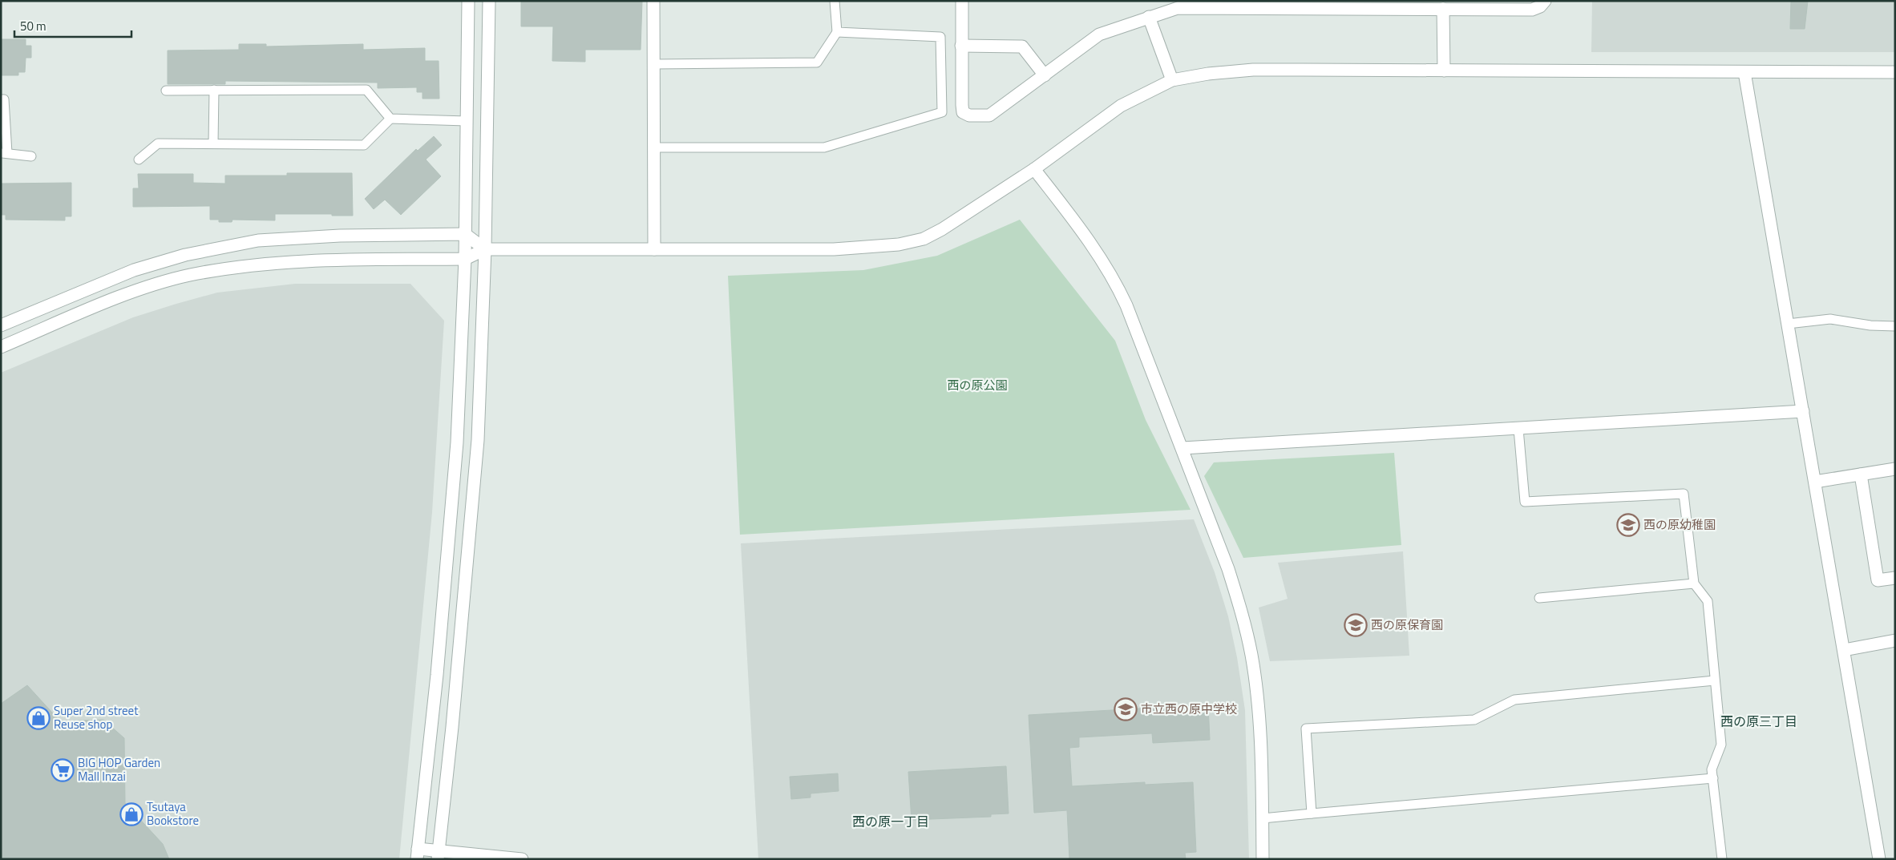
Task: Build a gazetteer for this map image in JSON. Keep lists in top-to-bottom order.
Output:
{
  "districts": ["西の原三丁目", "西の原一丁目"],
  "parks": ["西の原公園"],
  "places": {
    "school or university": ["西の原幼稚園", "西の原保育園", "市立西の原中学校"],
    "shop": ["Super 2nd street Reuse shop", "Tsutaya Bookstore"],
    "supermarket": ["BIG HOP Garden Mall Inzai"]
  },
  "scale_bar": "50 m"
}
